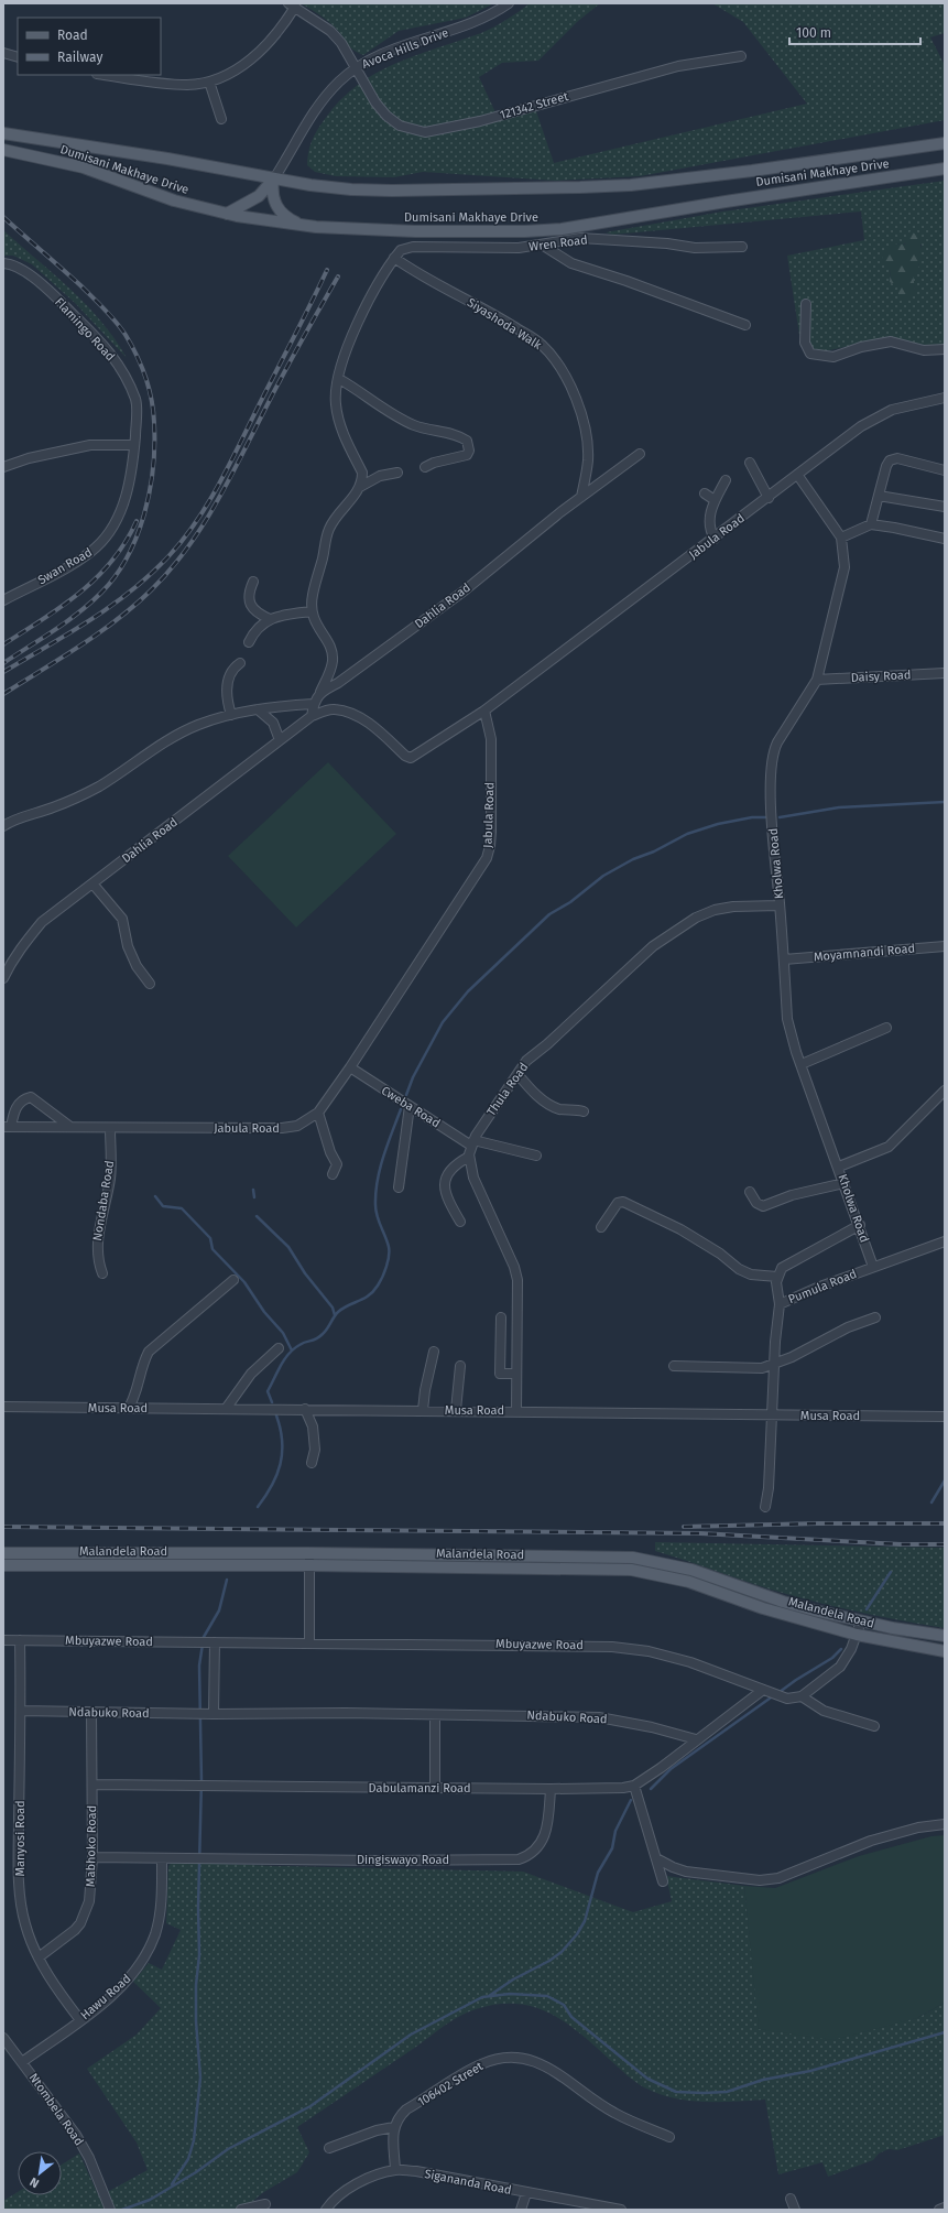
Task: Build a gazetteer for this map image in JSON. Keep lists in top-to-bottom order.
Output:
{
  "streets": {
    "main road": ["Dumisani Makhaye Drive", "Malandela Road"],
    "street": [
      "Avoca Hills Drive",
      "121342 Street",
      "Wren Road",
      "Siyashoda Walk",
      "Flamingo Road",
      "Jabula Road",
      "Swan Road",
      "Dahlia Road",
      "Daisy Road",
      "Kholwa Road",
      "Moyamnandi Road",
      "Thula Road",
      "Cweba Road",
      "Nondaba Road",
      "Pumula Road",
      "Musa Road",
      "Mbuyazwe Road",
      "Ndabuko Road",
      "Dabulamanzi Road",
      "Manyosi Road",
      "Mabhoko Road",
      "Dingiswayo Road",
      "Hawu Road",
      "106402 Street",
      "Ntombela Road",
      "Sigananda Road"
    ]
  },
  "crossings": [
    ["Avoca Hills Drive", "121342 Street"],
    ["Avoca Hills Drive", "Dumisani Makhaye Drive"],
    ["Wren Road", "Siyashoda Walk"],
    ["Siyashoda Walk", "Dahlia Road"],
    ["Flamingo Road", "Swan Road"],
    ["Jabula Road", "Dahlia Road"],
    ["Jabula Road", "Kholwa Road"],
    ["Jabula Road", "Cweba Road"],
    ["Jabula Road", "Nondaba Road"],
    ["Daisy Road", "Kholwa Road"],
    ["Kholwa Road", "Moyamnandi Road"],
    ["Kholwa Road", "Thula Road"],
    ["Kholwa Road", "Pumula Road"],
    ["Thula Road", "Cweba Road"],
    ["Thula Road", "Musa Road"],
    ["Pumula Road", "Musa Road"],
    ["Mbuyazwe Road", "Dabulamanzi Road"],
    ["Mbuyazwe Road", "Manyosi Road"],
    ["Ndabuko Road", "Dabulamanzi Road"],
    ["Ndabuko Road", "Manyosi Road"],
    ["Ndabuko Road", "Mabhoko Road"],
    ["Dabulamanzi Road", "Mabhoko Road"],
    ["Dabulamanzi Road", "Dingiswayo Road"],
    ["Manyosi Road", "Mabhoko Road"],
    ["Manyosi Road", "Hawu Road"],
    ["Dingiswayo Road", "Hawu Road"],
    ["Hawu Road", "Ntombela Road"]
  ],
  "legend": ["Road", "Railway"],
  "scale_bar": "100 m",
  "north": "bottom left"
}
